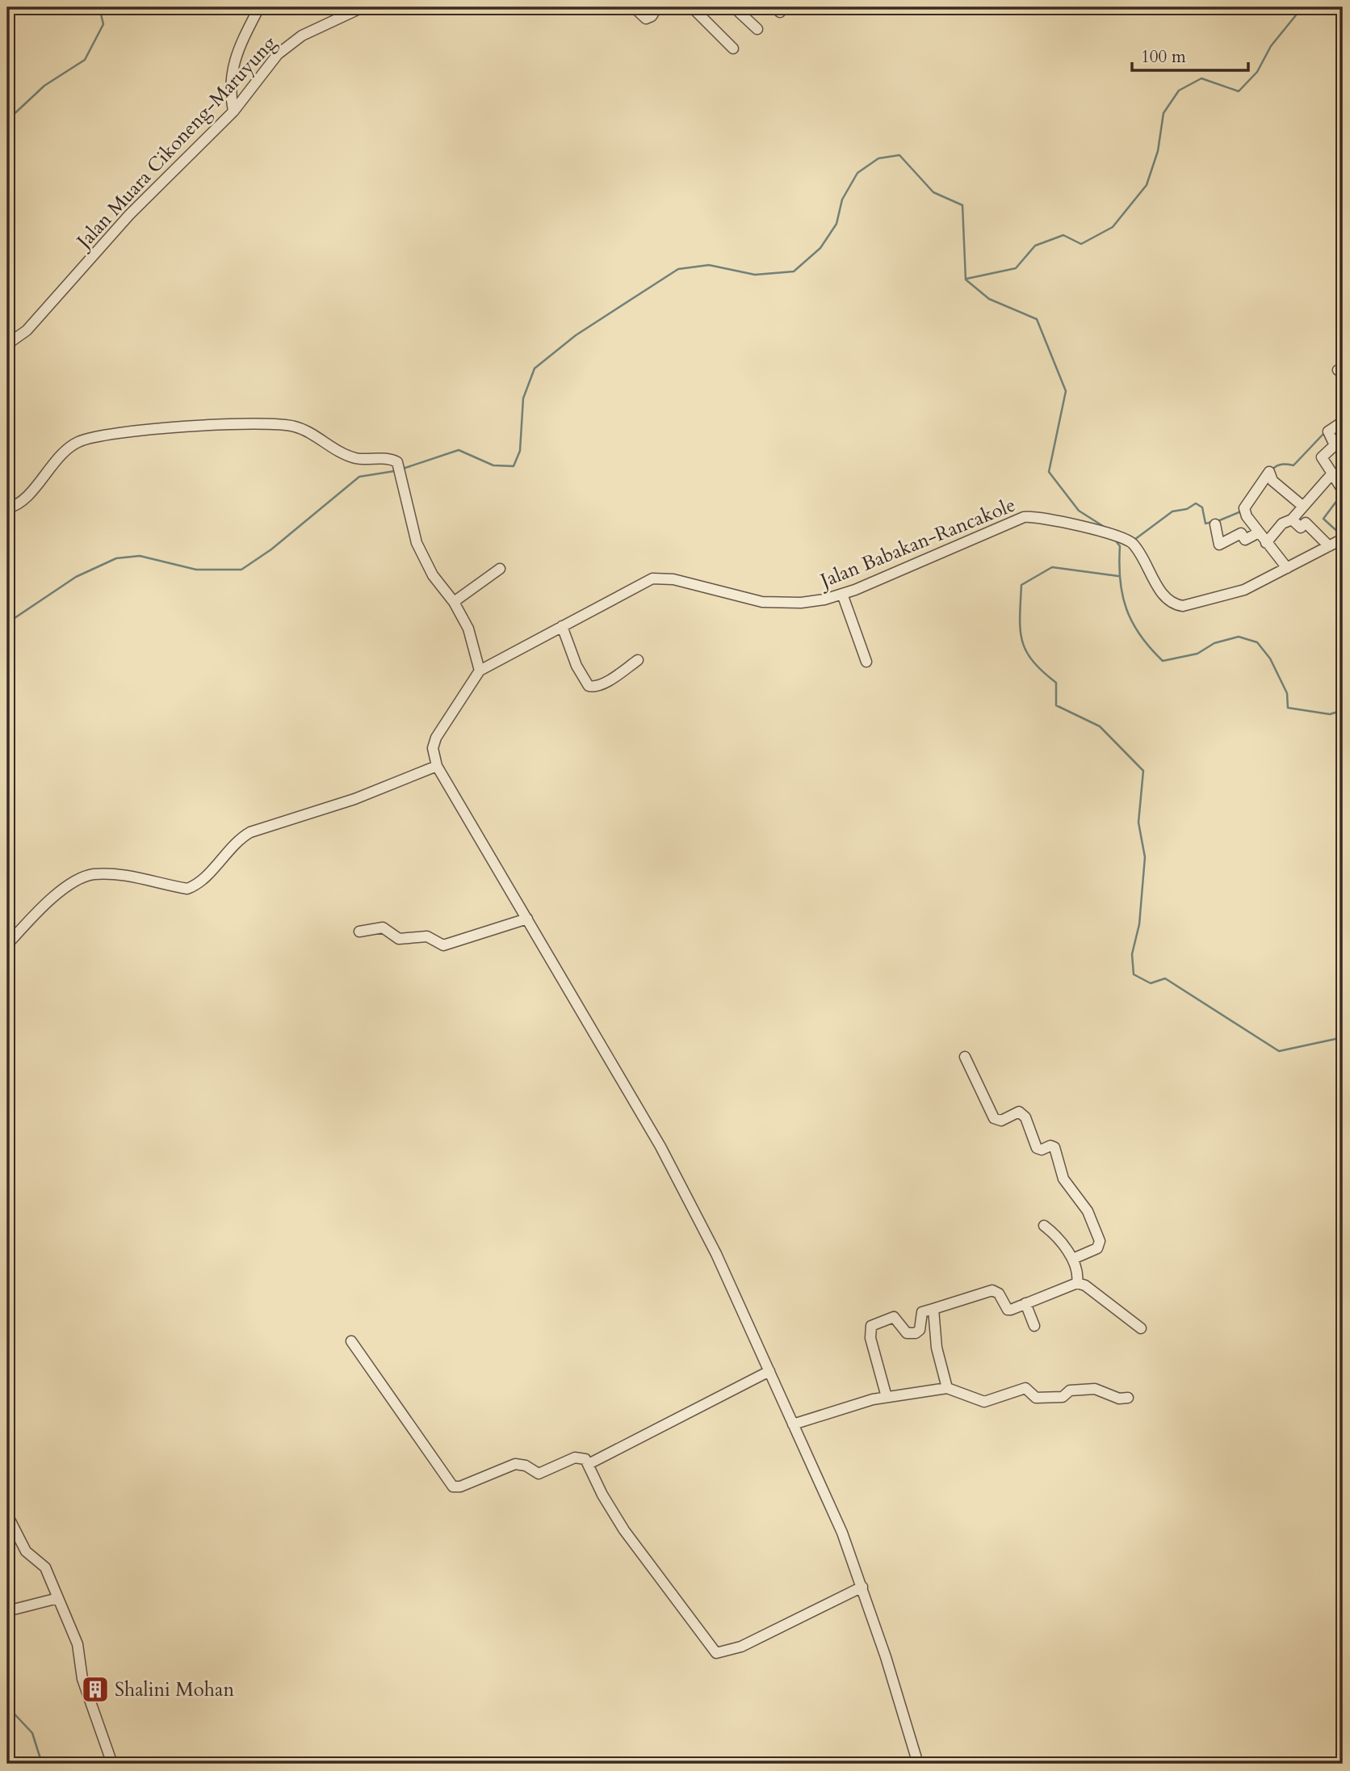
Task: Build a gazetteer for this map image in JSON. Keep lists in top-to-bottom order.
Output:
{
  "streets": {
    "street": ["Jalan Muara Cikoneng-Maruyung", "Jalan Babakan-Rancakole"]
  },
  "places": {
    "building": ["Shalini Mohan"]
  },
  "scale_bar": "100 m"
}
